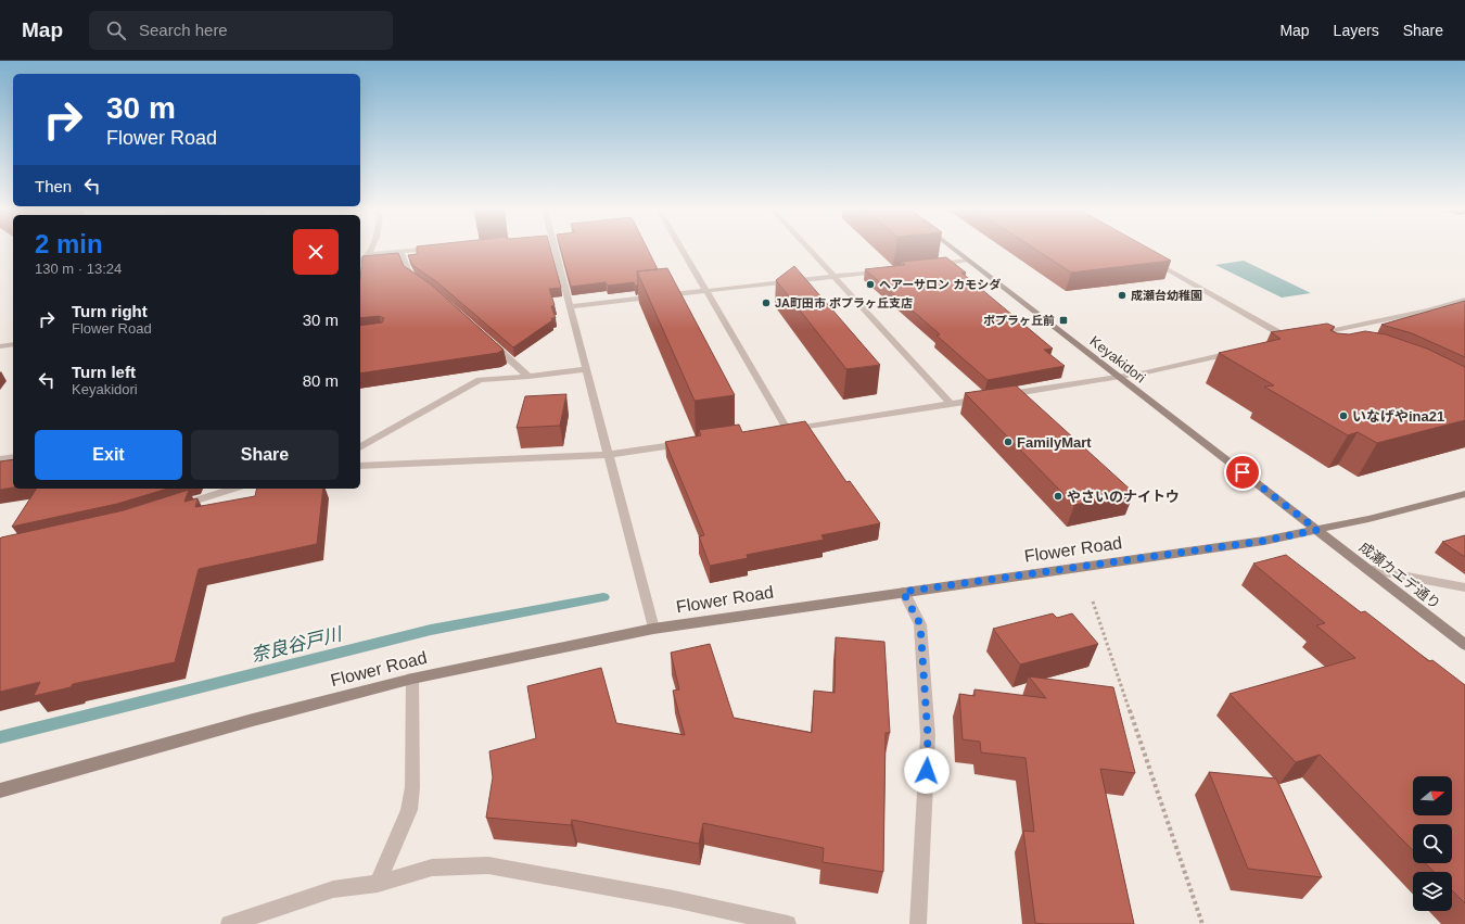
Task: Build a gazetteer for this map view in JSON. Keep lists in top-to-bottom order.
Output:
{
  "streets": {
    "street": ["Keyakidori", "Flower Road", "成瀬カエデ通り"]
  },
  "crossings": [
    ["Keyakidori", "Flower Road"],
    ["Keyakidori", "成瀬カエデ通り"],
    ["Flower Road", "成瀬カエデ通り"]
  ],
  "water": ["奈良谷戸川"],
  "places": {
    "other": [
      "ヘアーサロン カモシダ",
      "成瀬台幼稚園",
      "JA町田市 ポプラヶ丘支店",
      "いなげやina21",
      "FamilyMart",
      "やさいのナイトウ"
    ],
    "transit": ["ポプラヶ丘前"]
  },
  "north": "right",
  "page": {
    "header": "Map",
    "search": "Search here",
    "nav": ["Map", "Layers", "Share"],
    "turn": ["30 m", "Flower Road"],
    "then": "Then",
    "heading": ["2 min", "130 m · 13:24"],
    "list": [
      {
        "name": "Turn right",
        "note": "Flower Road",
        "value": "30 m"
      },
      {
        "name": "Turn left",
        "note": "Keyakidori",
        "value": "80 m"
      }
    ],
    "buttons": ["Exit", "Share"]
  }
}
